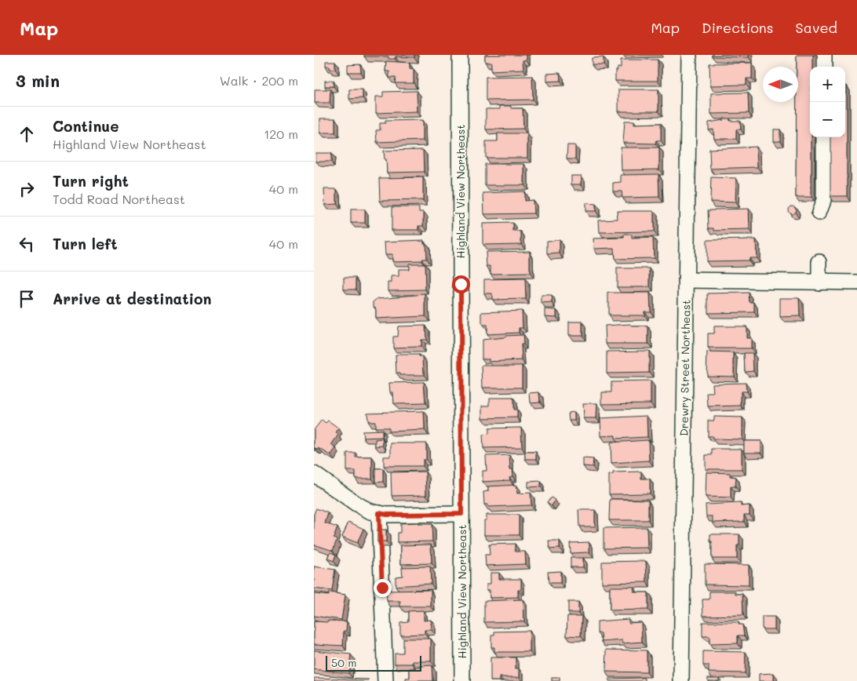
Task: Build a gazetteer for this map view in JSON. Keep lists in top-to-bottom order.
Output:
{
  "streets": {
    "street": ["Highland View Northeast", "Drewry Street Northeast"]
  },
  "scale_bar": "50 m",
  "north": "left",
  "page": {
    "header": "Map",
    "nav": ["Map", "Directions", "Saved"],
    "heading": ["3 min", "Walk · 200 m"],
    "map_buttons": ["+", "−"],
    "list": [
      ["Continue", "Highland View Northeast", "120 m"],
      ["Turn right", "Todd Road Northeast", "40 m"],
      ["Turn left", "40 m"],
      "Arrive at destination"
    ],
    "scale": "50 m"
  }
}
